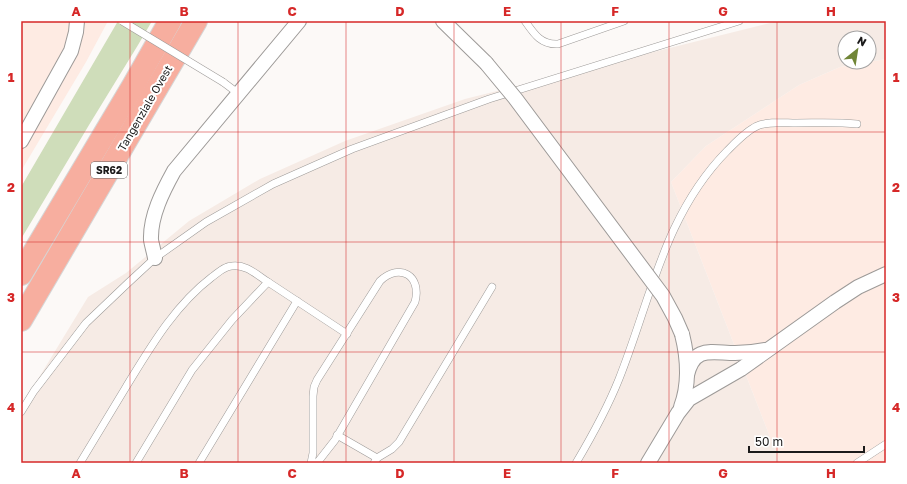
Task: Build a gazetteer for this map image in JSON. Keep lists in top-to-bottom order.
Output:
{
  "streets": {
    "highway": ["Tangenziale Ovest", "SR62"]
  },
  "scale_bar": "50 m",
  "north": "top right",
  "grid": {
    "columns": [
      "A",
      "B",
      "C",
      "D",
      "E",
      "F",
      "G",
      "H"
    ],
    "rows": [
      "1",
      "2",
      "3",
      "4"
    ]
  }
}
